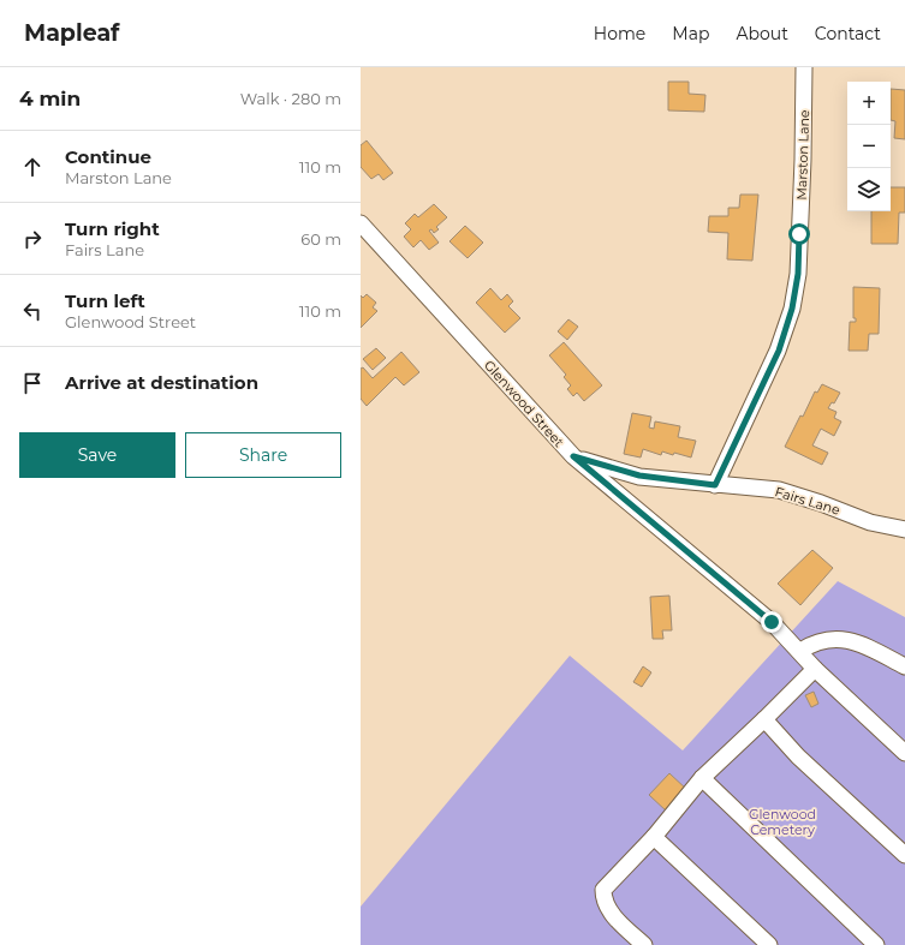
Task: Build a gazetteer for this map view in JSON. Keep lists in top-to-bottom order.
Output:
{
  "streets": {
    "street": ["Marston Lane", "Glenwood Street", "Fairs Lane"]
  },
  "crossings": [
    ["Marston Lane", "Fairs Lane"],
    ["Glenwood Street", "Fairs Lane"]
  ],
  "parks": ["Glenwood Cemetery"],
  "page": {
    "header": "Mapleaf",
    "nav": [
      "Home",
      "Map",
      "About",
      "Contact"
    ],
    "heading": ["4 min", "Walk · 280 m"],
    "map_buttons": ["+", "−"],
    "list": [
      ["Continue", "Marston Lane", "110 m"],
      ["Turn right", "Fairs Lane", "60 m"],
      ["Turn left", "Glenwood Street", "110 m"],
      "Arrive at destination"
    ],
    "buttons": ["Save", "Share"]
  }
}
